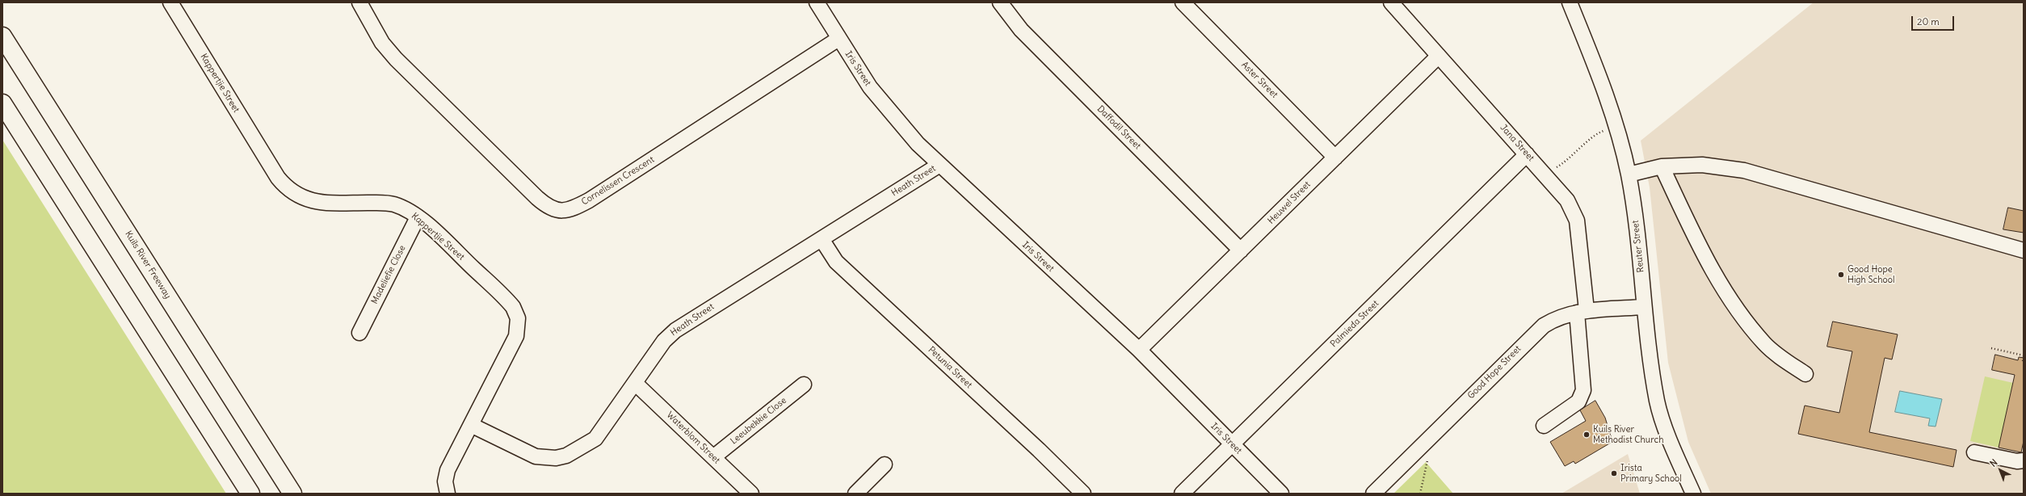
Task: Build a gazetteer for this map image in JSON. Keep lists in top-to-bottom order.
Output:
{
  "streets": {
    "highway": ["Kuils River Freeway"],
    "street": [
      "Iris Street",
      "Aster Street",
      "Kappertjie Street",
      "Daffodil Street",
      "Jana Street",
      "Cornelissen Crescent",
      "Heath Street",
      "Heuwel Street",
      "Reuter Street",
      "Madeliefie Close",
      "Palmieda Street",
      "Petunia Street",
      "Good Hope Street",
      "Leeubekkie Close",
      "Waterblom Street"
    ]
  },
  "crossings": [
    ["Iris Street", "Cornelissen Crescent"],
    ["Iris Street", "Heath Street"],
    ["Iris Street", "Heuwel Street"],
    ["Iris Street", "Palmieda Street"],
    ["Aster Street", "Heuwel Street"],
    ["Kappertjie Street", "Heath Street"],
    ["Kappertjie Street", "Madeliefie Close"],
    ["Daffodil Street", "Heuwel Street"],
    ["Jana Street", "Heuwel Street"],
    ["Jana Street", "Palmieda Street"],
    ["Jana Street", "Good Hope Street"],
    ["Heath Street", "Petunia Street"],
    ["Heath Street", "Waterblom Street"],
    ["Reuter Street", "Good Hope Street"],
    ["Leeubekkie Close", "Waterblom Street"]
  ],
  "places": ["Good Hope High School", "Kuils River Methodist Church", "Irista Primary School"],
  "scale_bar": "20 m",
  "north": "top left"
}
